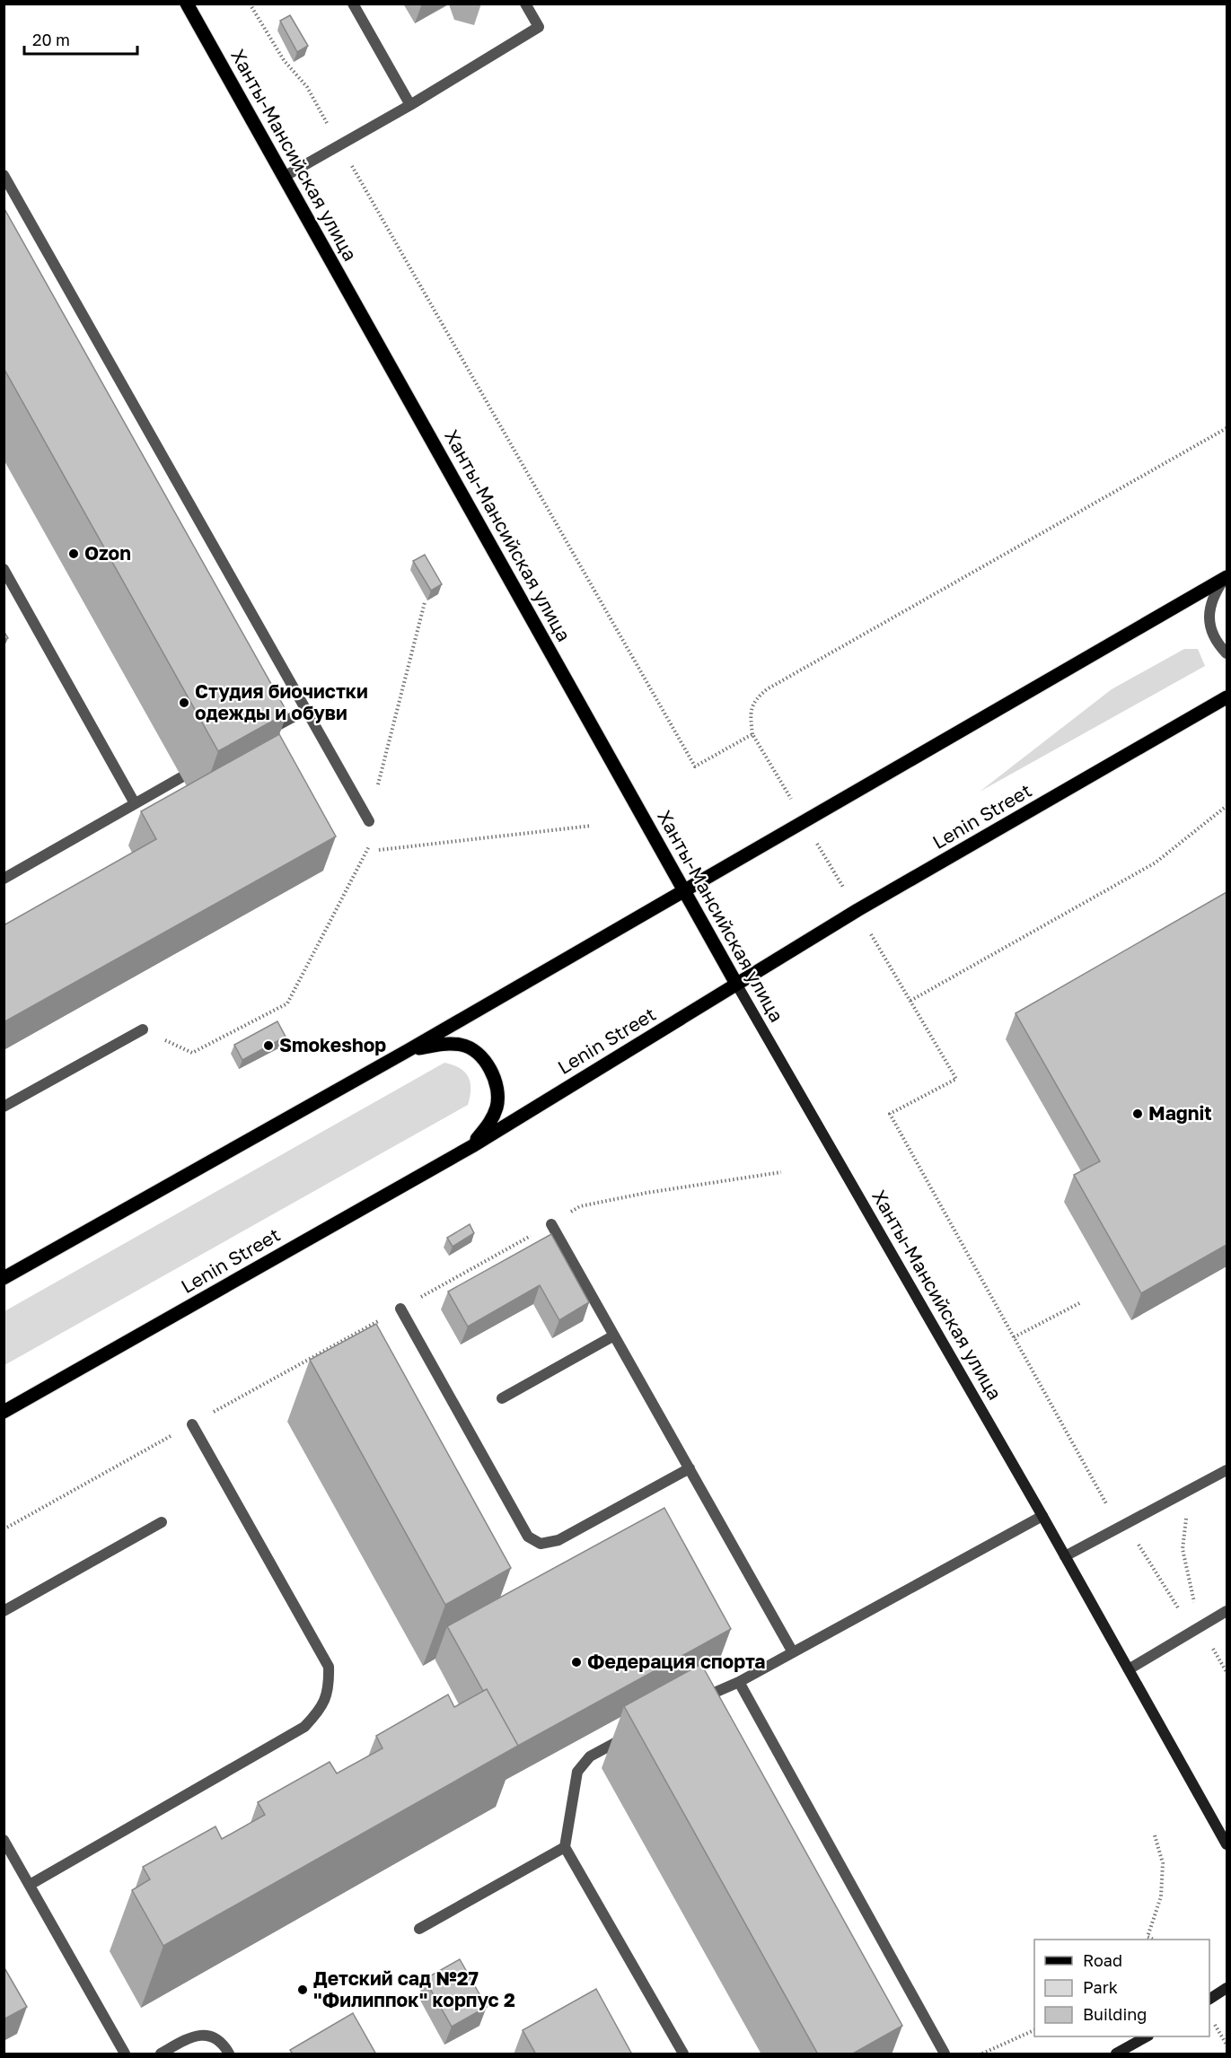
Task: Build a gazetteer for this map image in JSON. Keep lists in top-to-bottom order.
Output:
{
  "streets": {
    "main road": ["Ханты-Мансийская улица", "Lenin Street"]
  },
  "crossings": [
    ["Ханты-Мансийская улица", "Lenin Street"]
  ],
  "places": [
    "Ozon",
    "Студия биочистки одежды и обуви",
    "Smokeshop",
    "Magnit",
    "Федерация спорта",
    "Детский сад №27 \"Филиппок\" корпус 2"
  ],
  "legend": ["Road", "Park", "Building"],
  "scale_bar": "20 m"
}
